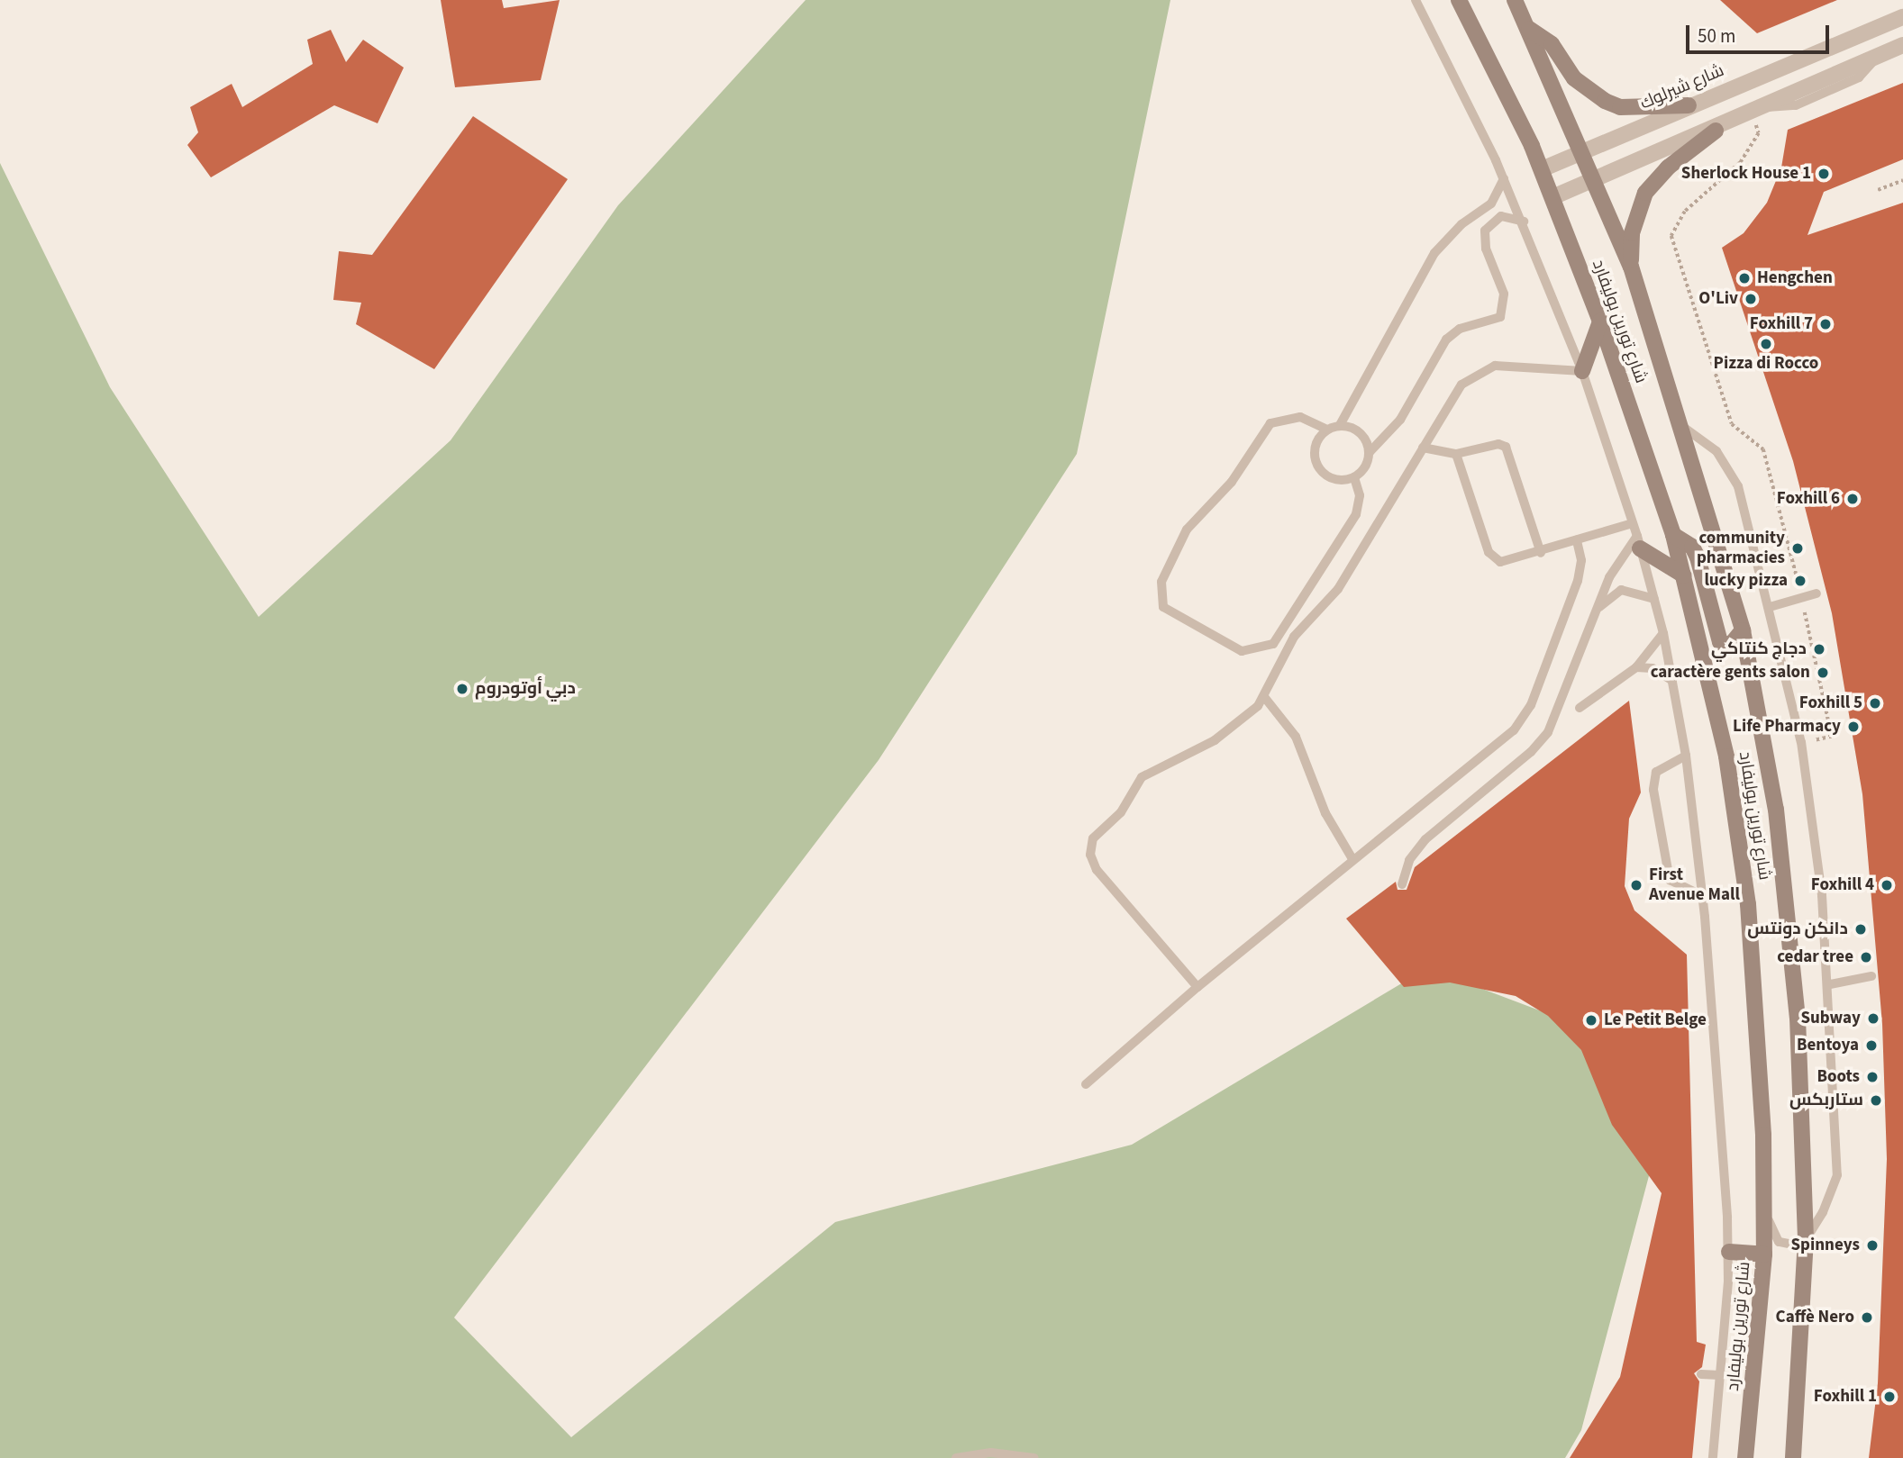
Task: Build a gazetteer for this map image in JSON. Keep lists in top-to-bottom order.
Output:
{
  "streets": {
    "main road": ["شارع تورين بوليفارد"],
    "street": ["شارع شيرلوك"]
  },
  "crossings": [
    ["شارع شيرلوك", "شارع تورين بوليفارد"]
  ],
  "places": [
    "Sherlock House 1",
    "Hengchen",
    "O'Liv",
    "Foxhill 7",
    "Pizza di Rocco",
    "Foxhill 6",
    "community pharmacies",
    "lucky pizza",
    "دجاج كنتاكي",
    "caractère gents salon",
    "دبي أوتودروم",
    "Foxhill 5",
    "Life Pharmacy",
    "First Avenue Mall",
    "Foxhill 4",
    "دانكن دونتس",
    "cedar tree",
    "Subway",
    "Le Petit Belge",
    "Bentoya",
    "Boots",
    "ستاربكس",
    "Spinneys",
    "Caffè Nero",
    "Foxhill 1"
  ],
  "scale_bar": "50 m"
}
